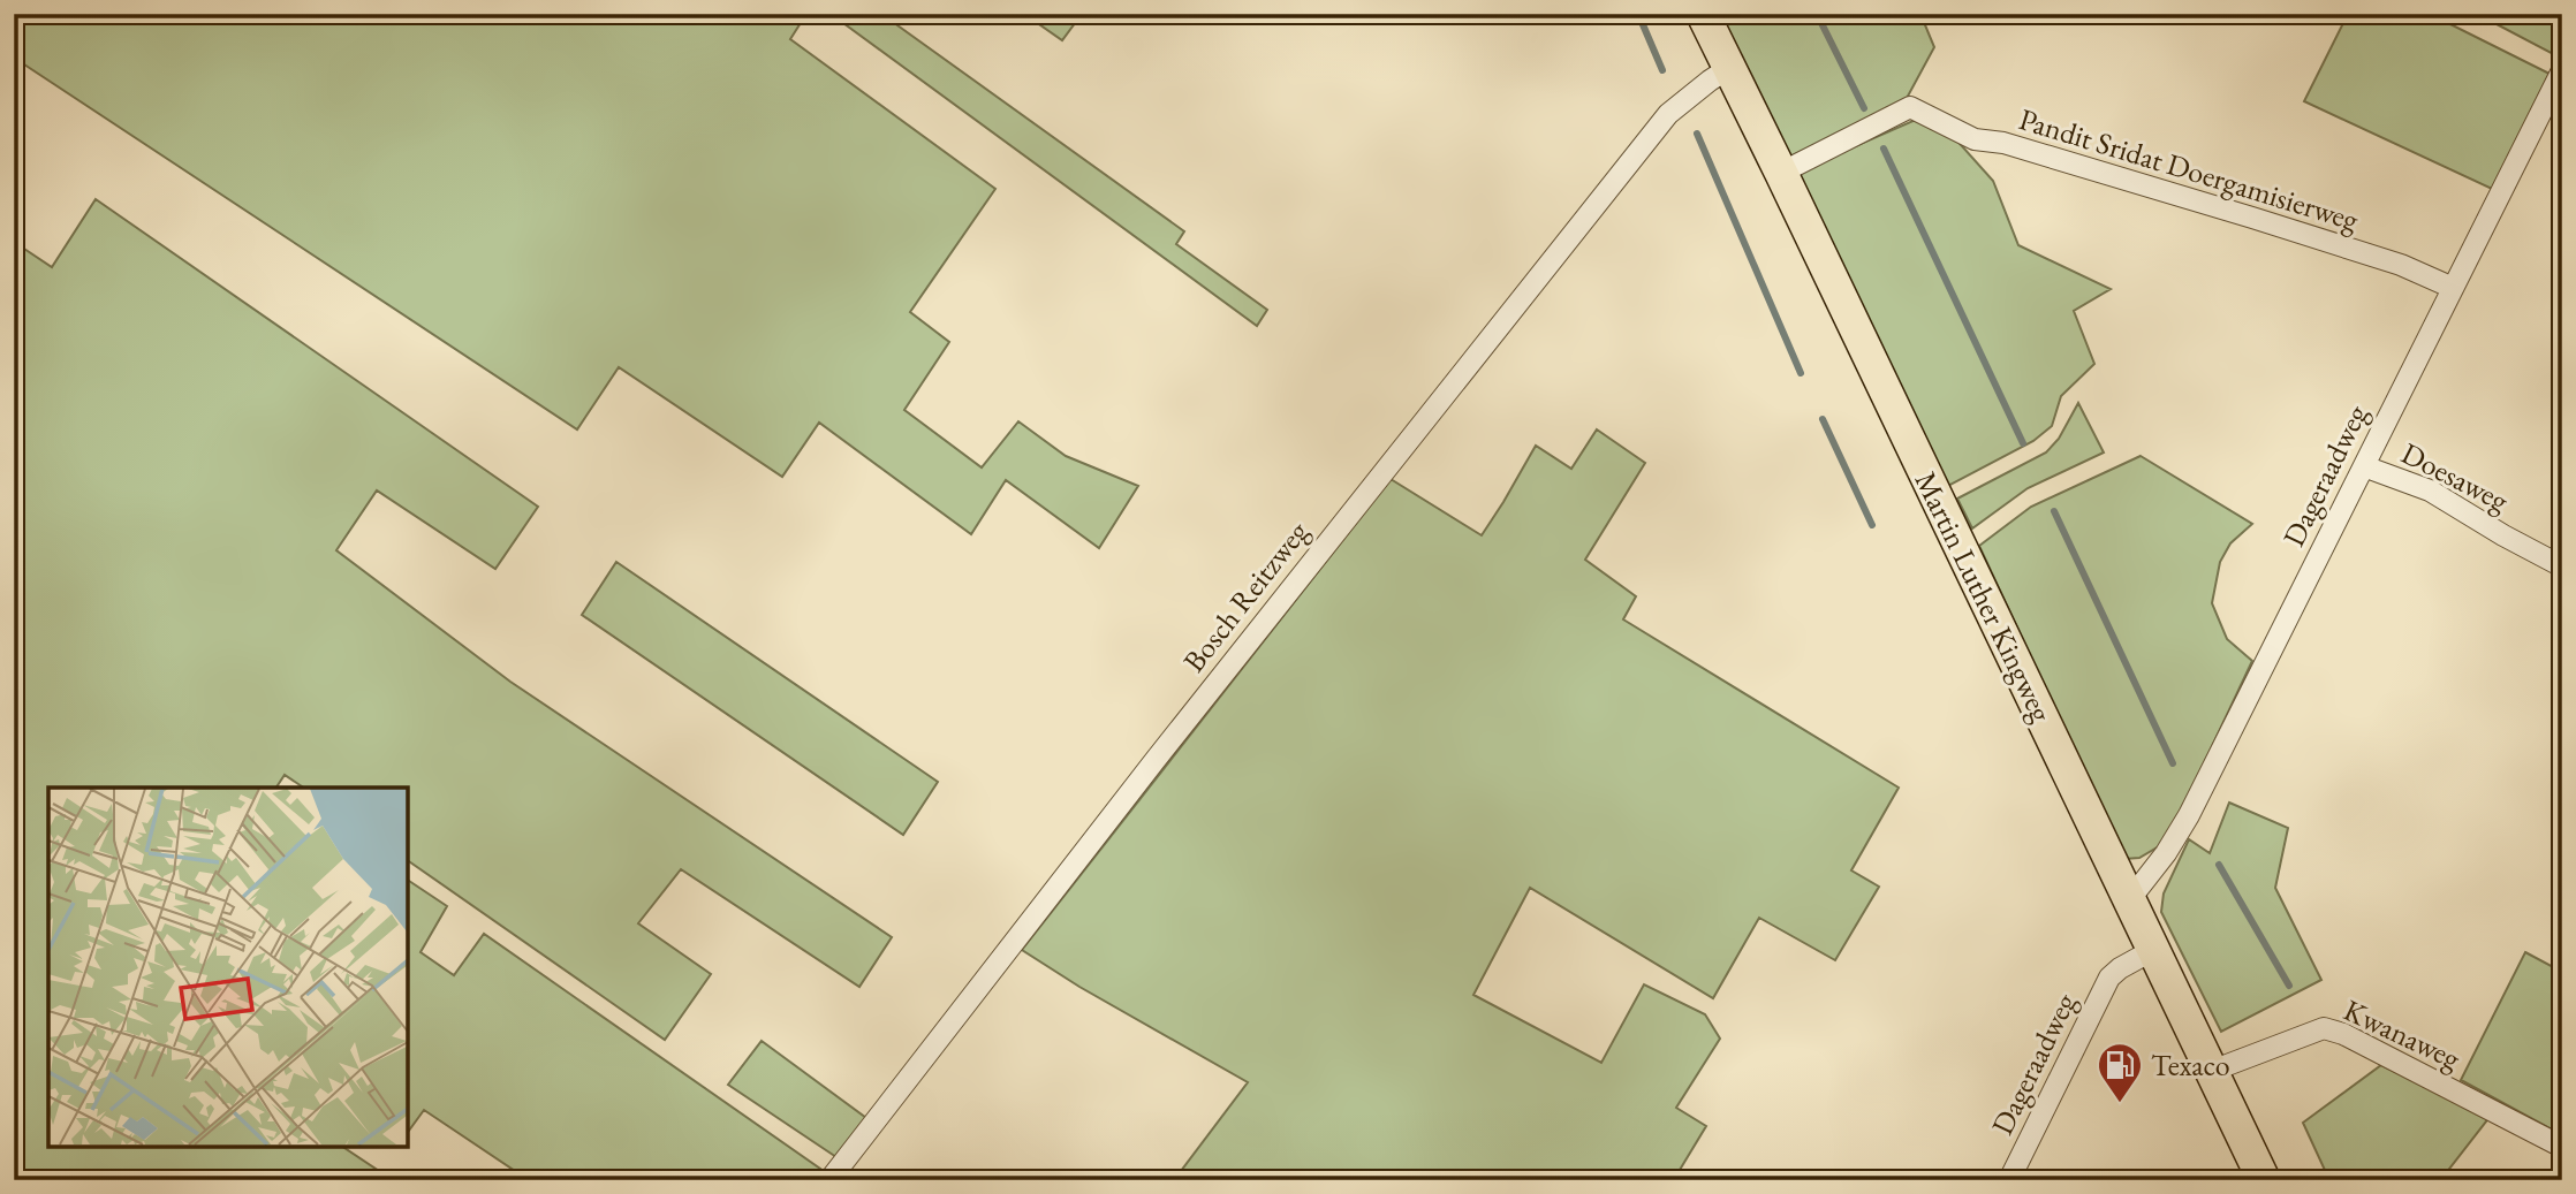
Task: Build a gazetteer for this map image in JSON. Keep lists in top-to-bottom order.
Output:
{
  "streets": {
    "main road": ["Martin Luther Kingweg"],
    "street": [
      "Pandit Sridat Doergamisierweg",
      "Dageraadweg",
      "Doesaweg",
      "Bosch Reitzweg",
      "Kwanaweg"
    ]
  },
  "crossings": [
    ["Pandit Sridat Doergamisierweg", "Dageraadweg"],
    ["Pandit Sridat Doergamisierweg", "Martin Luther Kingweg"],
    ["Dageraadweg", "Doesaweg"],
    ["Dageraadweg", "Martin Luther Kingweg"],
    ["Bosch Reitzweg", "Martin Luther Kingweg"],
    ["Martin Luther Kingweg", "Kwanaweg"]
  ],
  "places": {
    "fuel station": ["Texaco"]
  }
}
